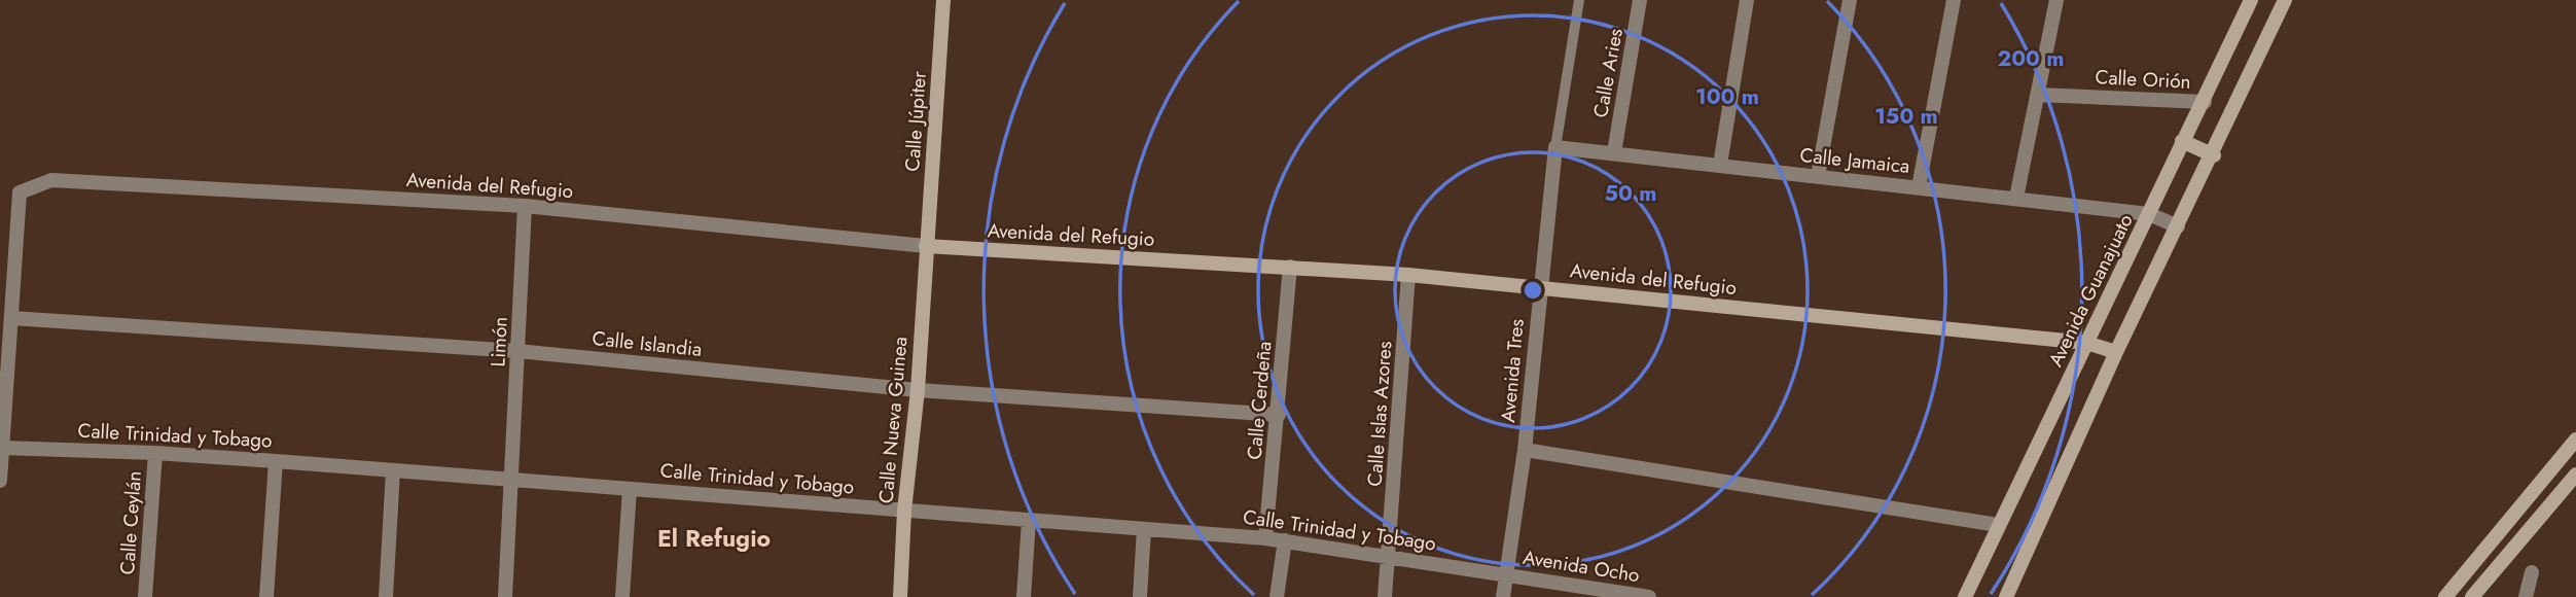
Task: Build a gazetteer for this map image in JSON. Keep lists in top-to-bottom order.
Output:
{
  "streets": {
    "street": [
      "Calle Aries",
      "Calle Orión",
      "Calle Júpiter",
      "Calle Jamaica",
      "Avenida del Refugio",
      "Avenida Guanajuato",
      "Limón",
      "Calle Islandia",
      "Avenida Tres",
      "Calle Cerdeña",
      "Calle Islas Azores",
      "Calle Nueva Guinea",
      "Calle Trinidad y Tobago",
      "Calle Ceylán",
      "Avenida Ocho"
    ]
  },
  "crossings": [
    ["Calle Aries", "Calle Jamaica"],
    ["Calle Orión", "Avenida Guanajuato"],
    ["Calle Júpiter", "Avenida del Refugio"],
    ["Calle Júpiter", "Calle Nueva Guinea"],
    ["Calle Jamaica", "Avenida Guanajuato"],
    ["Calle Jamaica", "Avenida Tres"],
    ["Avenida del Refugio", "Avenida Guanajuato"],
    ["Avenida del Refugio", "Limón"],
    ["Avenida del Refugio", "Calle Islandia"],
    ["Avenida del Refugio", "Avenida Tres"],
    ["Avenida del Refugio", "Calle Cerdeña"],
    ["Avenida del Refugio", "Calle Islas Azores"],
    ["Avenida del Refugio", "Calle Nueva Guinea"],
    ["Limón", "Calle Islandia"],
    ["Limón", "Calle Trinidad y Tobago"],
    ["Calle Islandia", "Calle Cerdeña"],
    ["Calle Islandia", "Calle Nueva Guinea"],
    ["Avenida Tres", "Calle Trinidad y Tobago"],
    ["Avenida Tres", "Avenida Ocho"],
    ["Calle Cerdeña", "Calle Trinidad y Tobago"],
    ["Calle Islas Azores", "Calle Trinidad y Tobago"],
    ["Calle Nueva Guinea", "Calle Trinidad y Tobago"],
    ["Calle Trinidad y Tobago", "Calle Ceylán"],
    ["Calle Trinidad y Tobago", "Avenida Ocho"]
  ],
  "districts": ["El Refugio"],
  "rings": [
    "200 m",
    "100 m",
    "150 m",
    "50 m"
  ]
}
